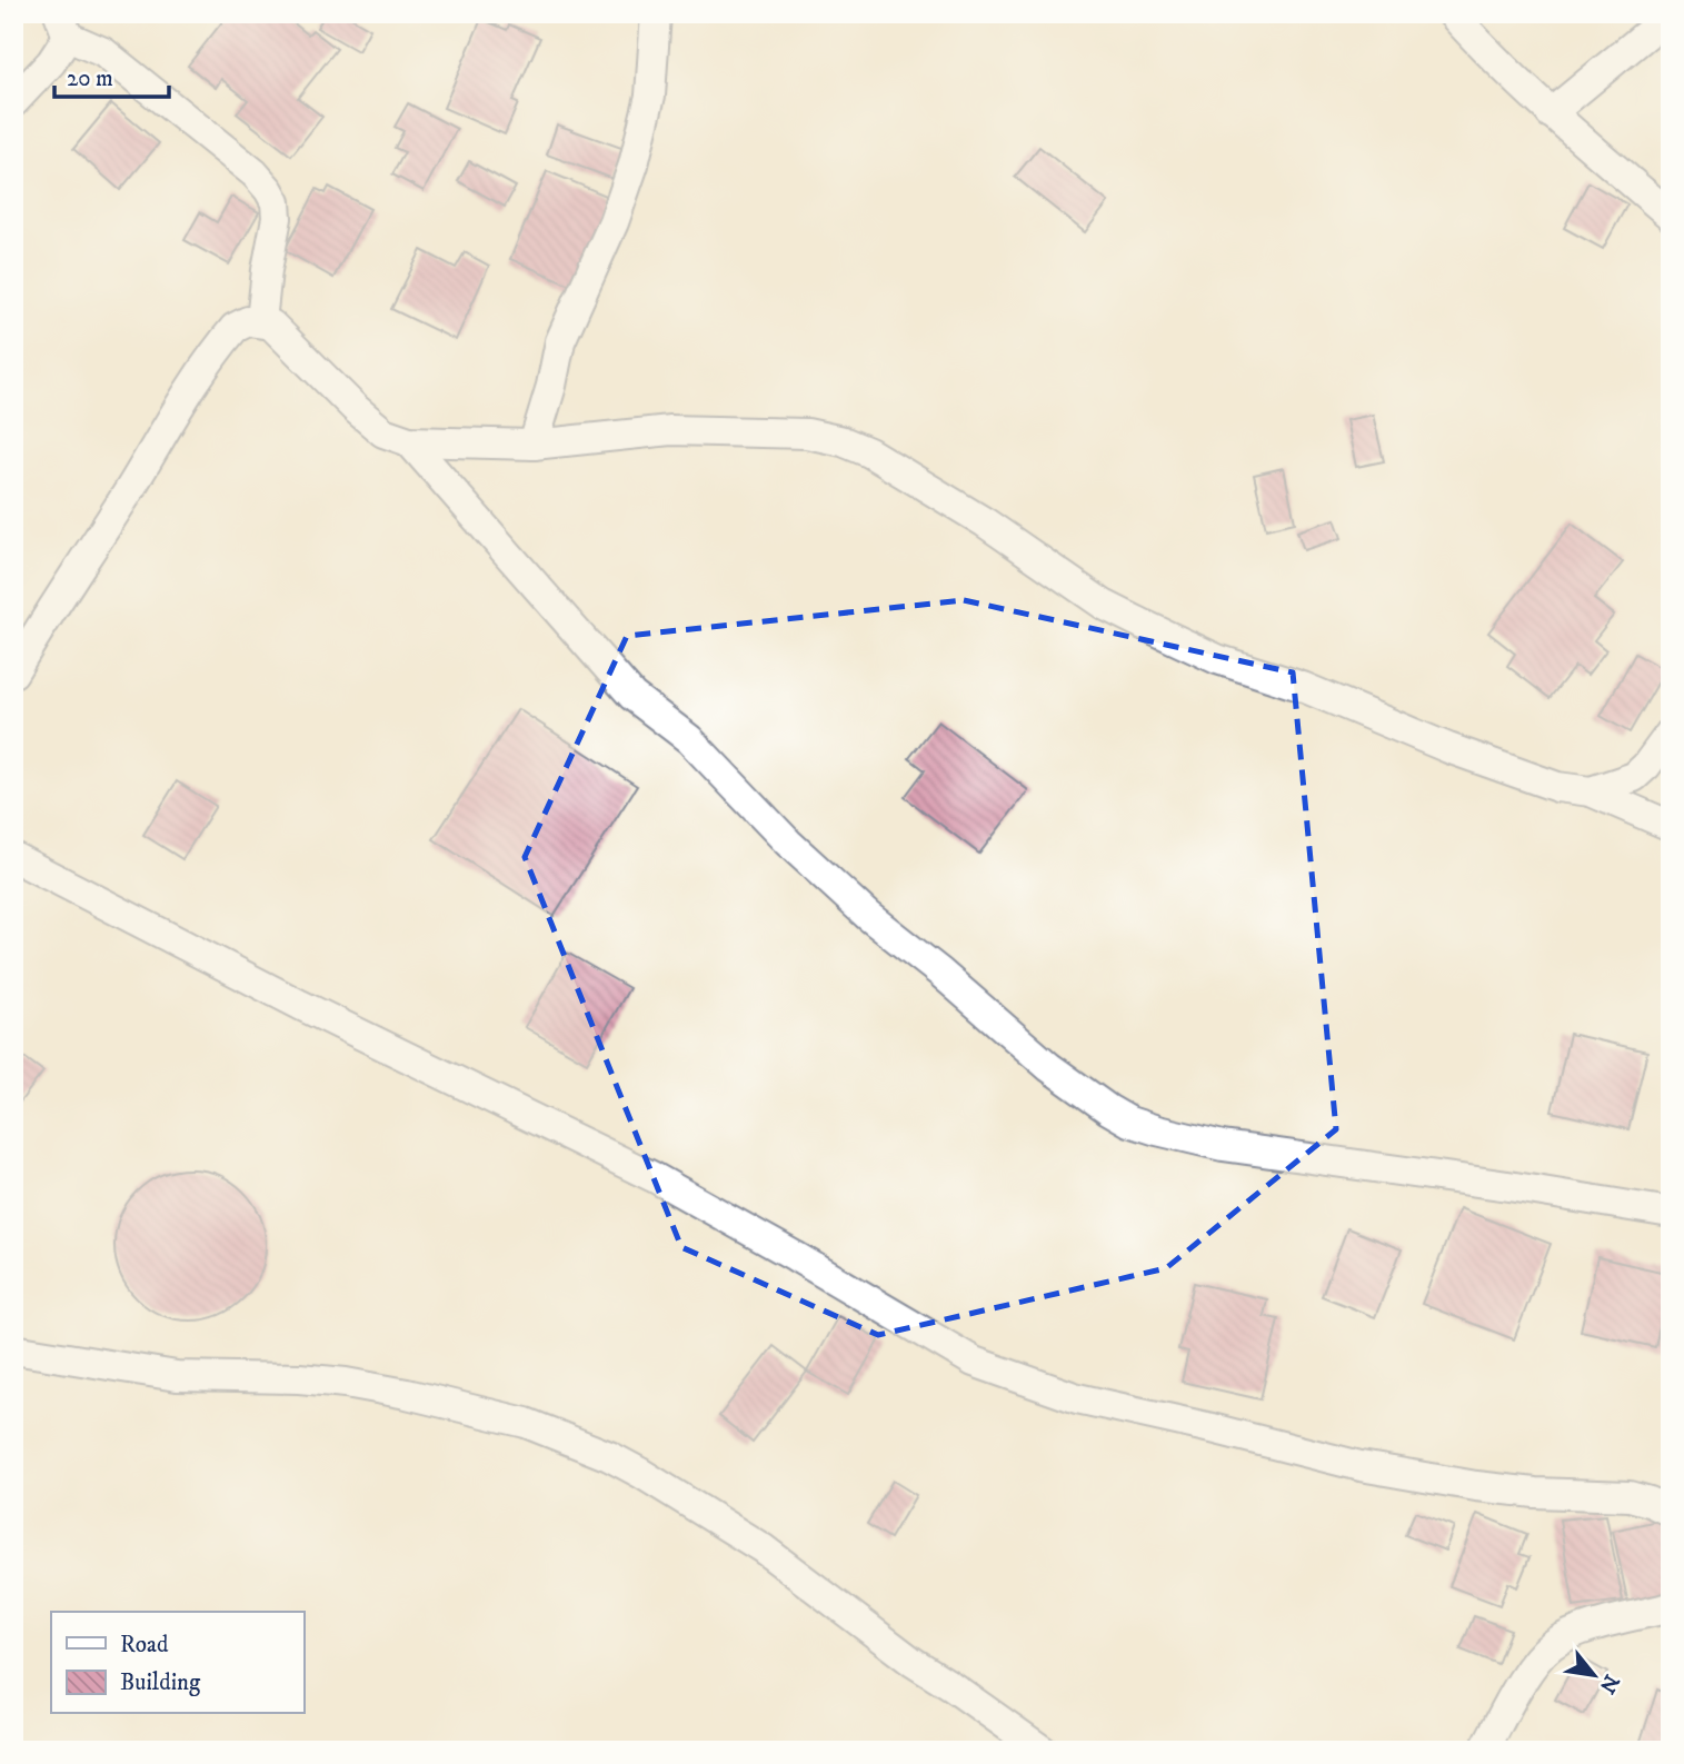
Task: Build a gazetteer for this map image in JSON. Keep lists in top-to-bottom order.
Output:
{
  "legend": ["Road", "Building"],
  "scale_bar": "20 m",
  "north": "bottom right"
}
